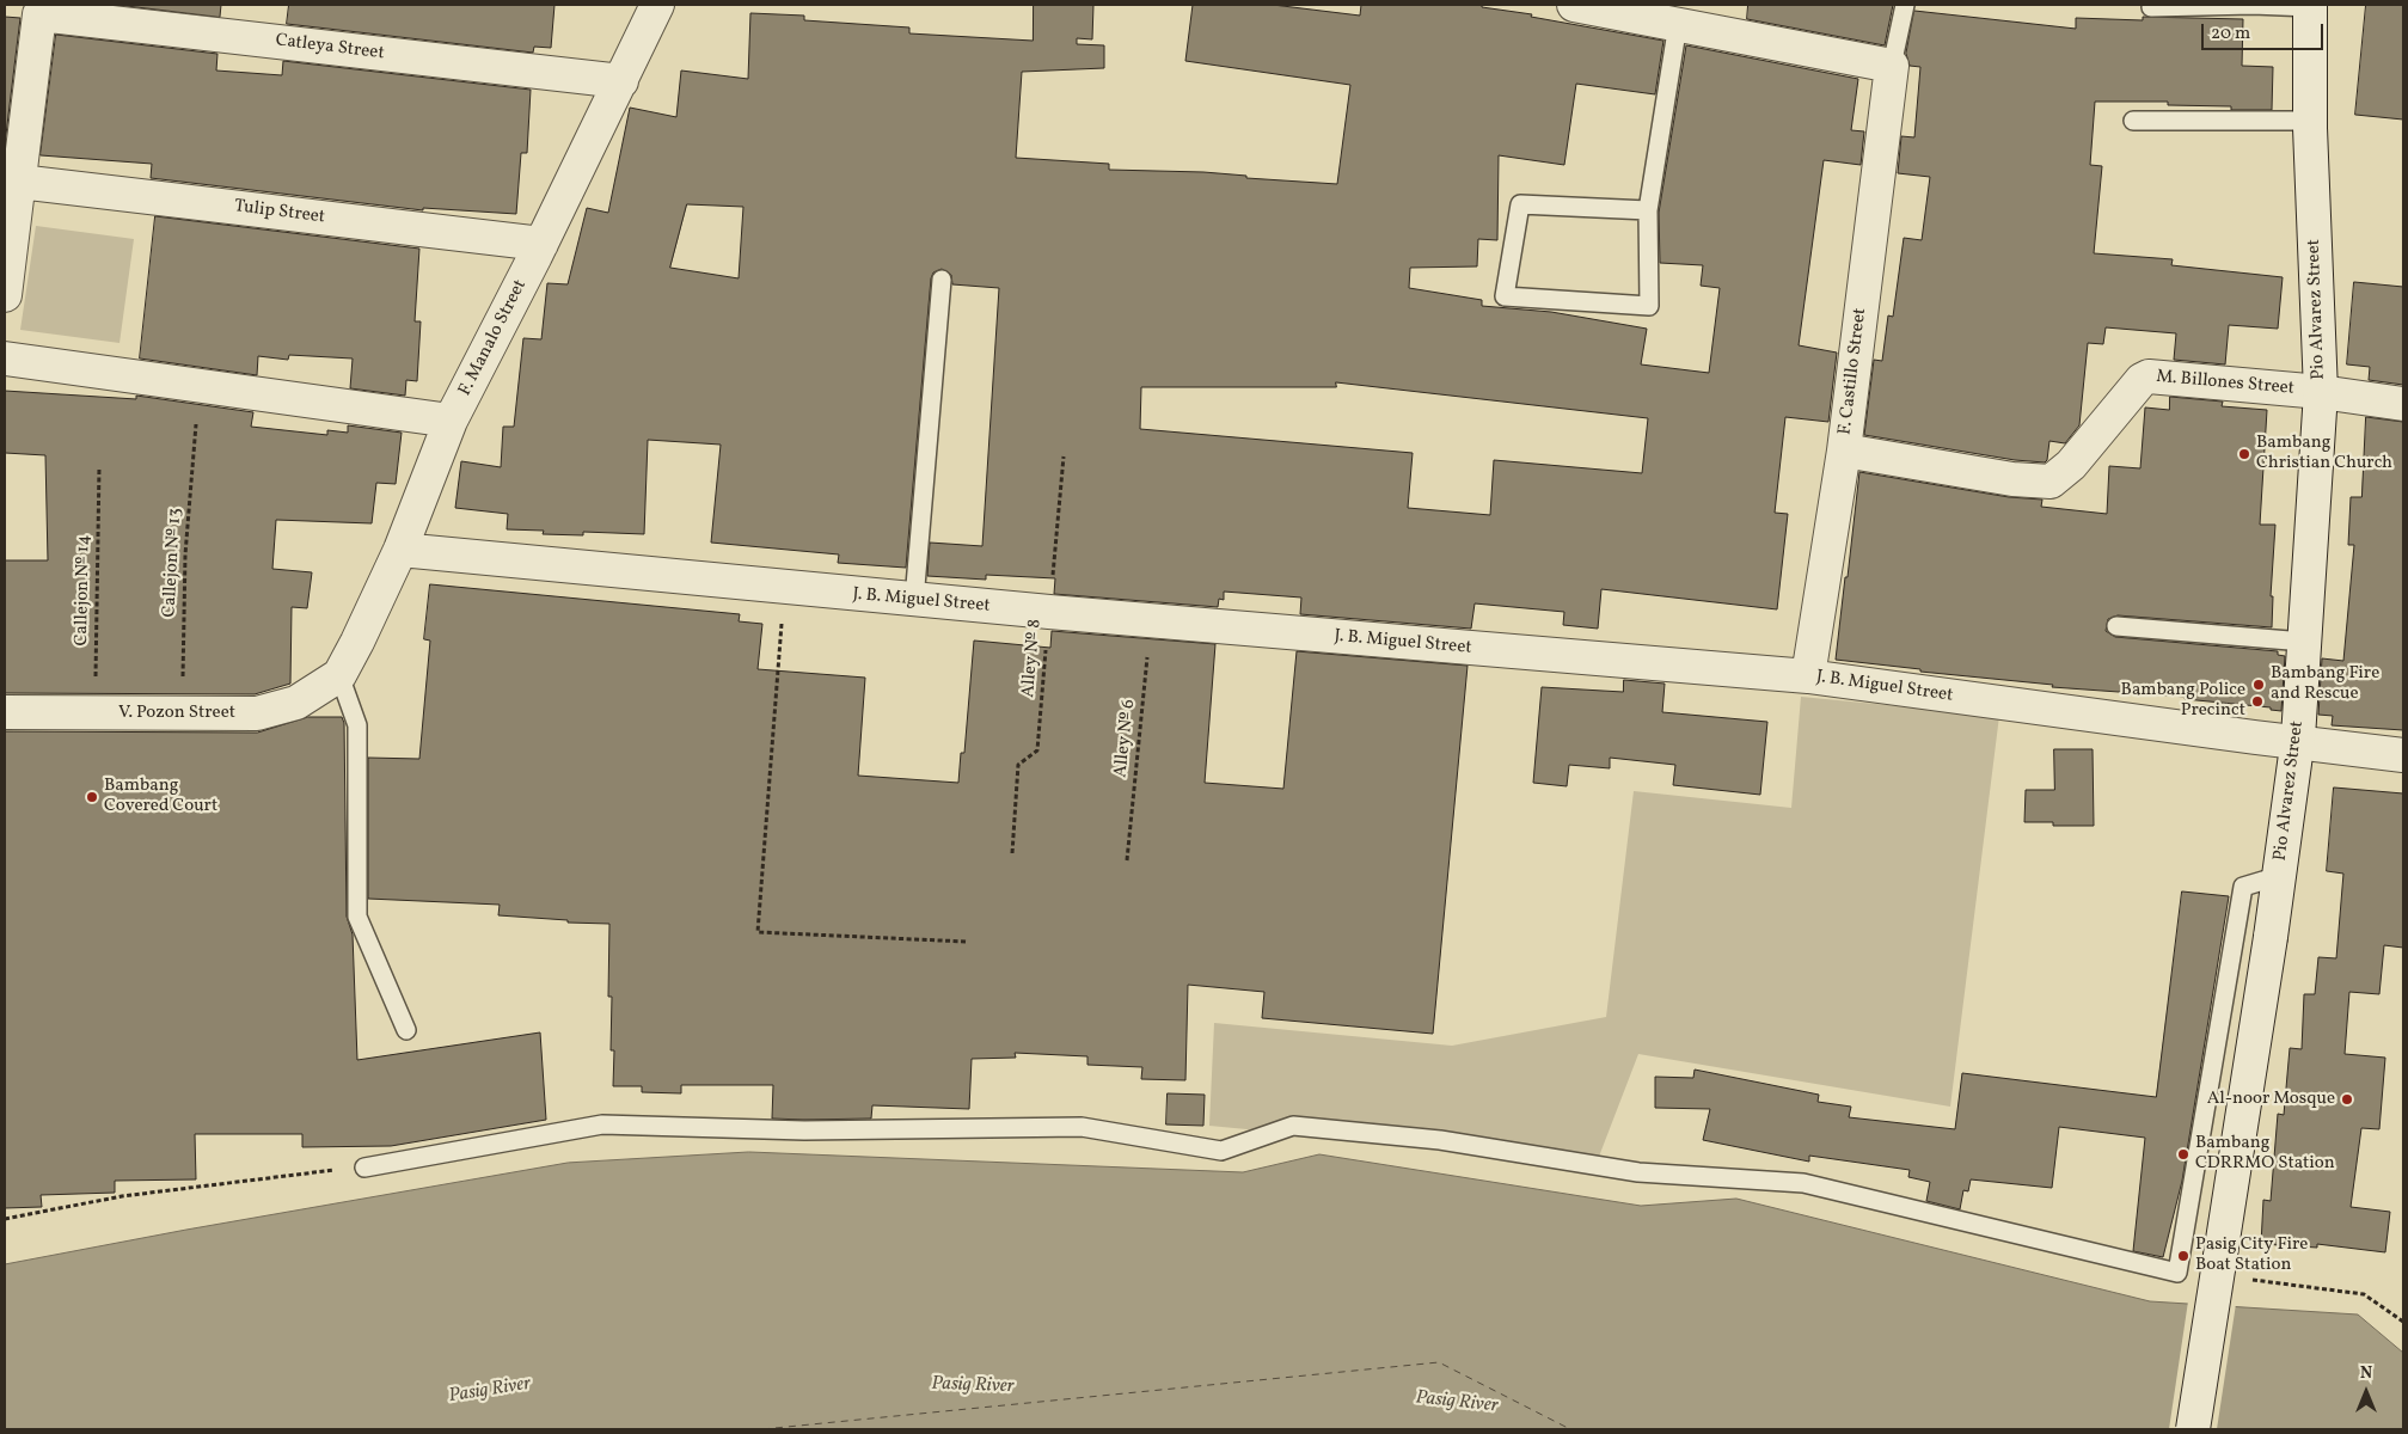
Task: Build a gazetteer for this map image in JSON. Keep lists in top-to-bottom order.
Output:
{
  "streets": {
    "street": [
      "Catleya Street",
      "Tulip Street",
      "Pio Alvarez Street",
      "F. Manalo Street",
      "F. Castillo Street",
      "M. Billones Street",
      "J. B. Miguel Street",
      "V. Pozon Street"
    ],
    "path": [
      "Callejon № 13",
      "Callejon № 14",
      "Alley № 8",
      "Alley № 6"
    ]
  },
  "crossings": [
    ["Catleya Street", "F. Manalo Street"],
    ["Tulip Street", "F. Manalo Street"],
    ["Pio Alvarez Street", "M. Billones Street"],
    ["Pio Alvarez Street", "J. B. Miguel Street"],
    ["F. Manalo Street", "J. B. Miguel Street"],
    ["F. Manalo Street", "V. Pozon Street"],
    ["F. Castillo Street", "M. Billones Street"],
    ["F. Castillo Street", "J. B. Miguel Street"],
    ["Callejon № 13", "V. Pozon Street"],
    ["Callejon № 14", "V. Pozon Street"],
    ["J. B. Miguel Street", "Alley № 8"],
    ["J. B. Miguel Street", "Alley № 6"]
  ],
  "water": ["Pasig River"],
  "places": [
    "Bambang Christian Church",
    "Bambang Fire and Rescue",
    "Bambang Police Precinct",
    "Bambang Covered Court",
    "Al-noor Mosque",
    "Bambang CDRRMO Station",
    "Pasig City Fire Boat Station"
  ],
  "scale_bar": "20 m",
  "north": "top"
}
